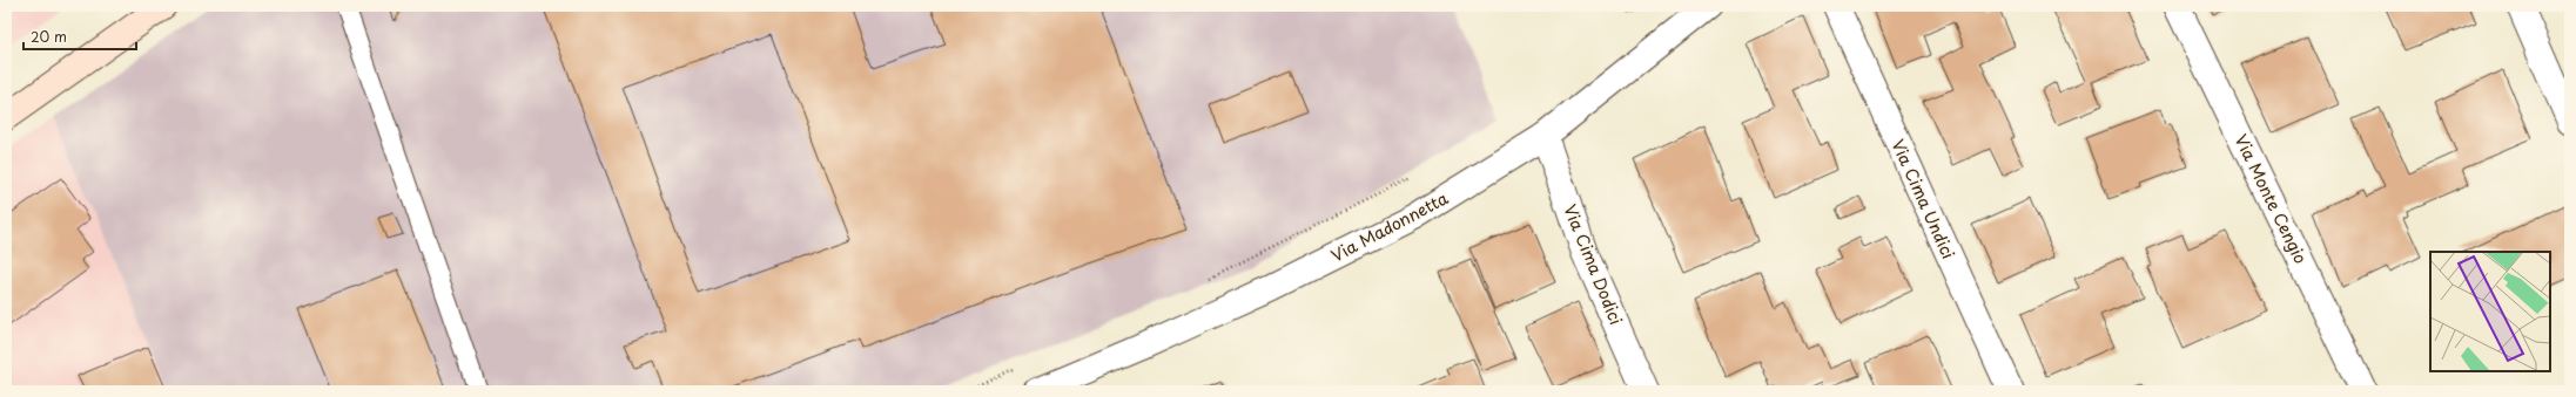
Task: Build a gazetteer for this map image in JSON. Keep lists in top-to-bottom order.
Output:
{
  "streets": {
    "street": [
      "Via Cima Undici",
      "Via Monte Cengio",
      "Via Madonnetta",
      "Via Cima Dodici"
    ]
  },
  "crossings": [
    ["Via Madonnetta", "Via Cima Dodici"]
  ],
  "scale_bar": "20 m"
}
